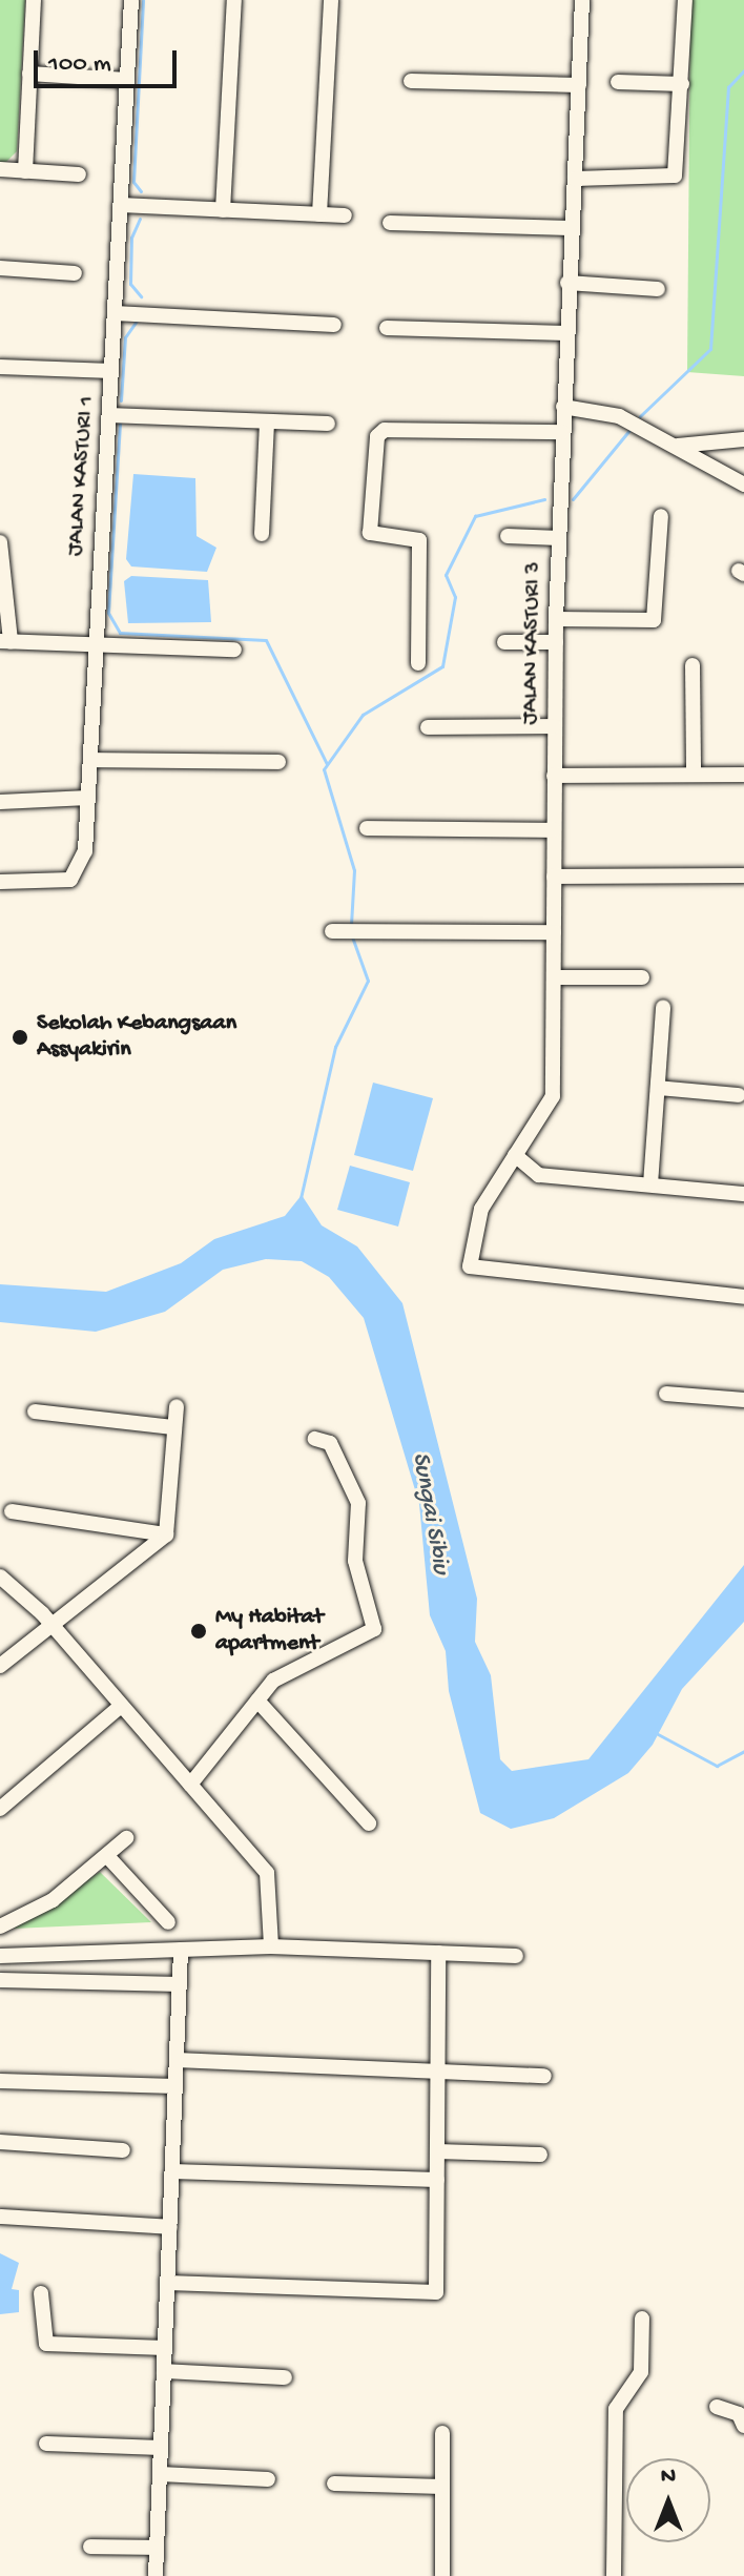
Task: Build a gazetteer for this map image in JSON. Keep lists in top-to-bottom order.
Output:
{
  "streets": {
    "street": ["JALAN KASTURI 1", "JALAN KASTURI 3"]
  },
  "water": ["Sungai Sibiu"],
  "places": ["Sekolah Kebangsaan Assyakirin", "My Habitat apartment"],
  "scale_bar": "100 m",
  "north": "top"
}
